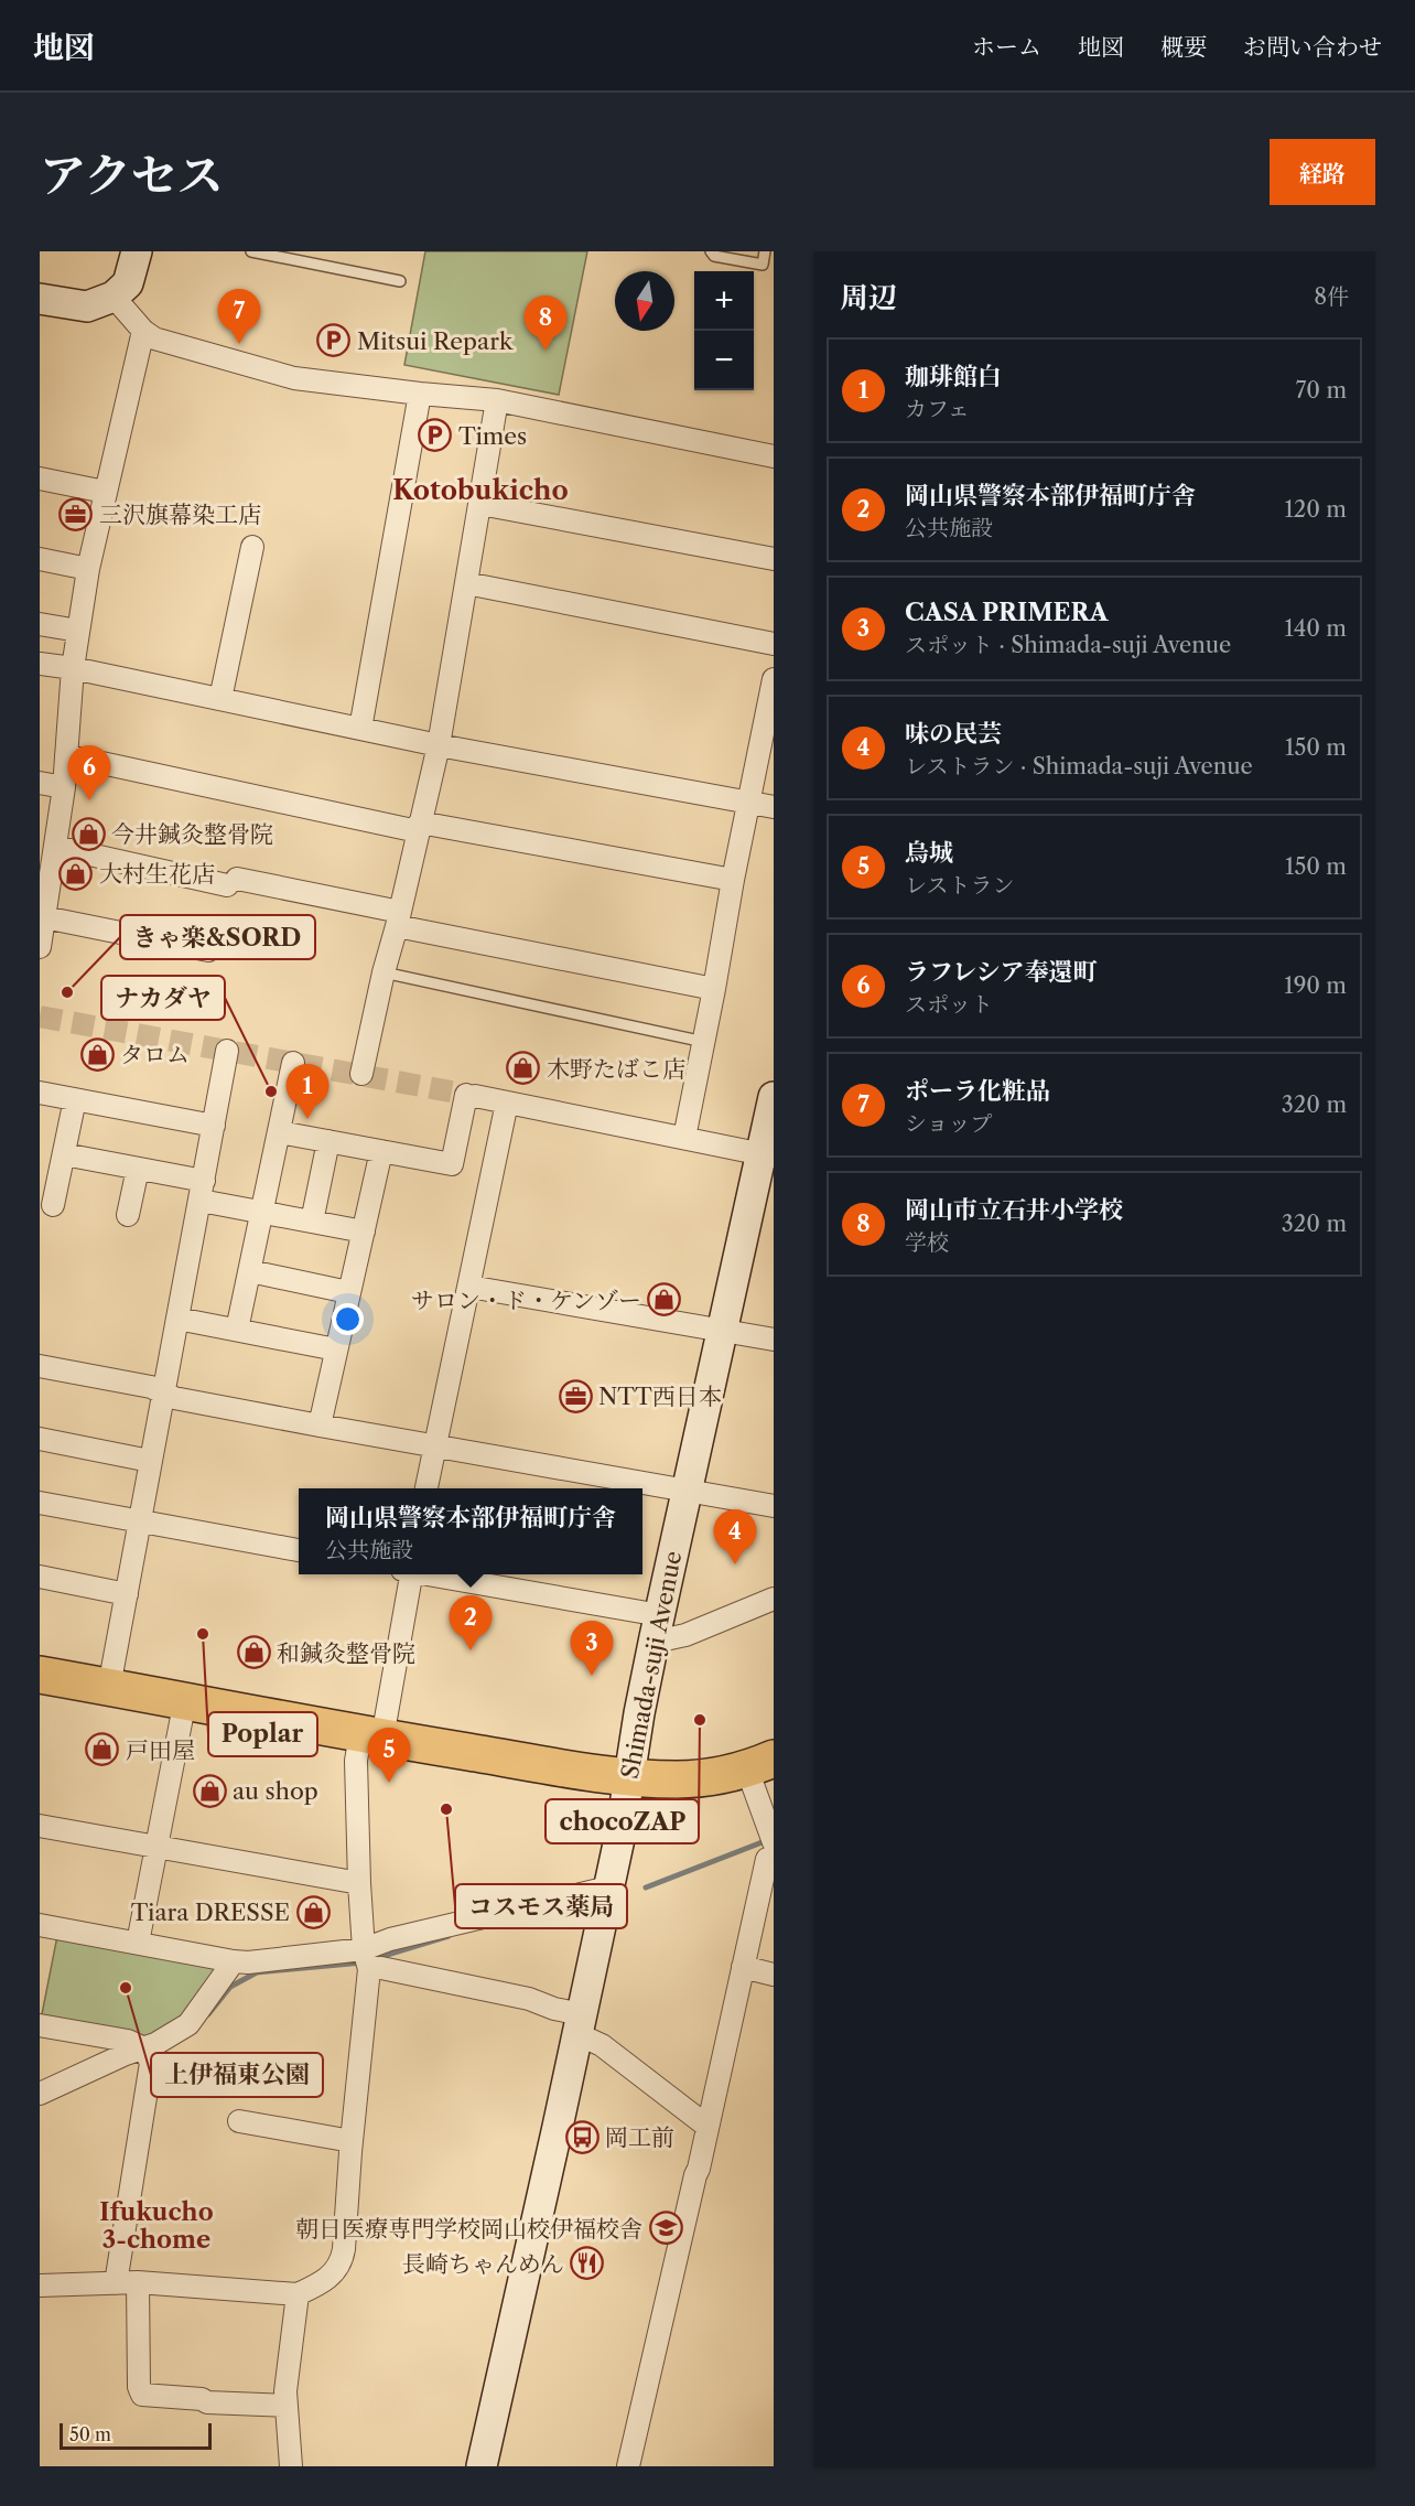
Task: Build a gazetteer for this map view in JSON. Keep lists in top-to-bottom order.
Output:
{
  "streets": {
    "street": ["Shimada-suji Avenue"]
  },
  "districts": ["Kotobukicho", "Ifukucho 3-chome"],
  "places": {
    "parking": ["Mitsui Repark", "Times"],
    "office": ["三沢旗幕染工店", "NTT西日本"],
    "shop": [
      "今井鍼灸整骨院",
      "大村生花店",
      "タロム",
      "木野たばこ店",
      "サロン・ド・ケンゾー",
      "和鍼灸整骨院",
      "戸田屋",
      "au shop",
      "Tiara DRESSE"
    ],
    "other": [
      "きゃ楽&SORD",
      "ナカダヤ",
      "Poplar",
      "chocoZAP",
      "コスモス薬局",
      "上伊福東公園"
    ],
    "bus stop": ["岡工前"],
    "school or university": ["朝日医療専門学校岡山校伊福校舎"],
    "restaurant": ["長崎ちゃんめん"]
  },
  "scale_bar": "50 m",
  "north": "bottom",
  "page": {
    "header": "地図",
    "nav": [
      "ホーム",
      "地図",
      "概要",
      "お問い合わせ"
    ],
    "title": "アクセス",
    "buttons": "経路",
    "heading": ["周辺", "8件"],
    "map_buttons": ["+", "−"],
    "pins": [
      "7",
      "8",
      "6",
      "1",
      "4",
      "2",
      "3",
      "5"
    ],
    "list": [
      {
        "mark": "1",
        "name": "珈琲館白",
        "note": "カフェ",
        "value": "70 m"
      },
      {
        "mark": "2",
        "name": "岡山県警察本部伊福町庁舎",
        "note": "公共施設",
        "value": "120 m"
      },
      {
        "mark": "3",
        "name": "CASA PRIMERA",
        "note": "スポット · Shimada-suji Avenue",
        "value": "140 m"
      },
      {
        "mark": "4",
        "name": "味の民芸",
        "note": "レストラン · Shimada-suji Avenue",
        "value": "150 m"
      },
      {
        "mark": "5",
        "name": "烏城",
        "note": "レストラン",
        "value": "150 m"
      },
      {
        "mark": "6",
        "name": "ラフレシア奉還町",
        "note": "スポット",
        "value": "190 m"
      },
      {
        "mark": "7",
        "name": "ポーラ化粧品",
        "note": "ショップ",
        "value": "320 m"
      },
      {
        "mark": "8",
        "name": "岡山市立石井小学校",
        "note": "学校",
        "value": "320 m"
      }
    ],
    "popup": ["岡山県警察本部伊福町庁舎", "公共施設"],
    "scale": "50 m"
  }
}
